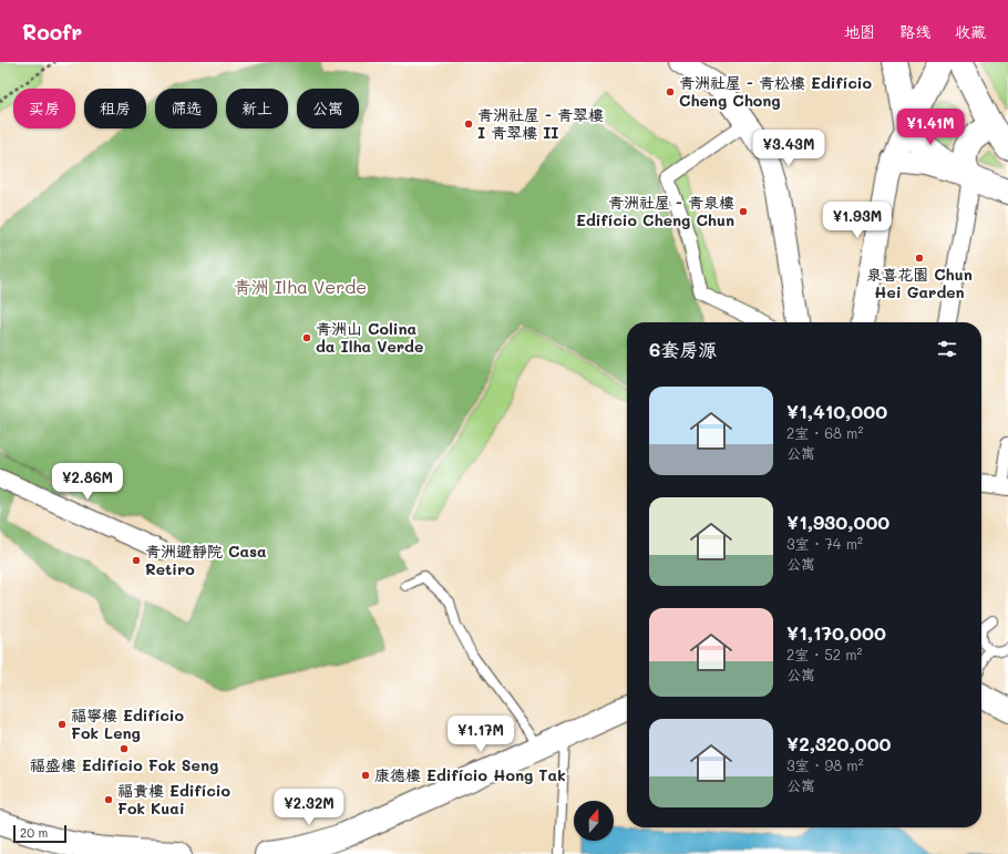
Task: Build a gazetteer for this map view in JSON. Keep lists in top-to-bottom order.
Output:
{
  "districts": ["青洲 Ilha Verde"],
  "places": [
    "青洲社屋 - 青松樓 Edifício Cheng Chong",
    "青洲社屋 - 青翠樓 I 青翠樓 II",
    "青洲社屋 - 青泉樓 Edifício Cheng Chun",
    "泉喜花園 Chun Hei Garden",
    "青洲山 Colina da Ilha Verde",
    "青洲避靜院 Casa Retiro",
    "福寧樓 Edifício Fok Leng",
    "福盛樓 Edifício Fok Seng",
    "康德樓 Edifício Hong Tak",
    "福貴樓 Edifício Fok Kuai"
  ],
  "scale_bar": "20 m",
  "north": "top",
  "page": {
    "header": "Roofr",
    "nav": ["地图", "路线", "收藏"],
    "chip": [
      "买房",
      "租房",
      "筛选",
      "新上",
      "公寓"
    ],
    "price": [
      "¥1.41M",
      "¥3.43M",
      "¥1.93M",
      "¥2.86M",
      "¥1.17M",
      "¥2.32M"
    ],
    "heading": "6套房源",
    "list": [
      {
        "name": "¥1,410,000",
        "note": "2室 · 68 m² · 公寓"
      },
      {
        "name": "¥1,930,000",
        "note": "3室 · 74 m² · 公寓"
      },
      {
        "name": "¥1,170,000",
        "note": "2室 · 52 m² · 公寓"
      },
      {
        "name": "¥2,320,000",
        "note": "3室 · 98 m² · 公寓"
      }
    ],
    "scale": "20 m"
  }
}
